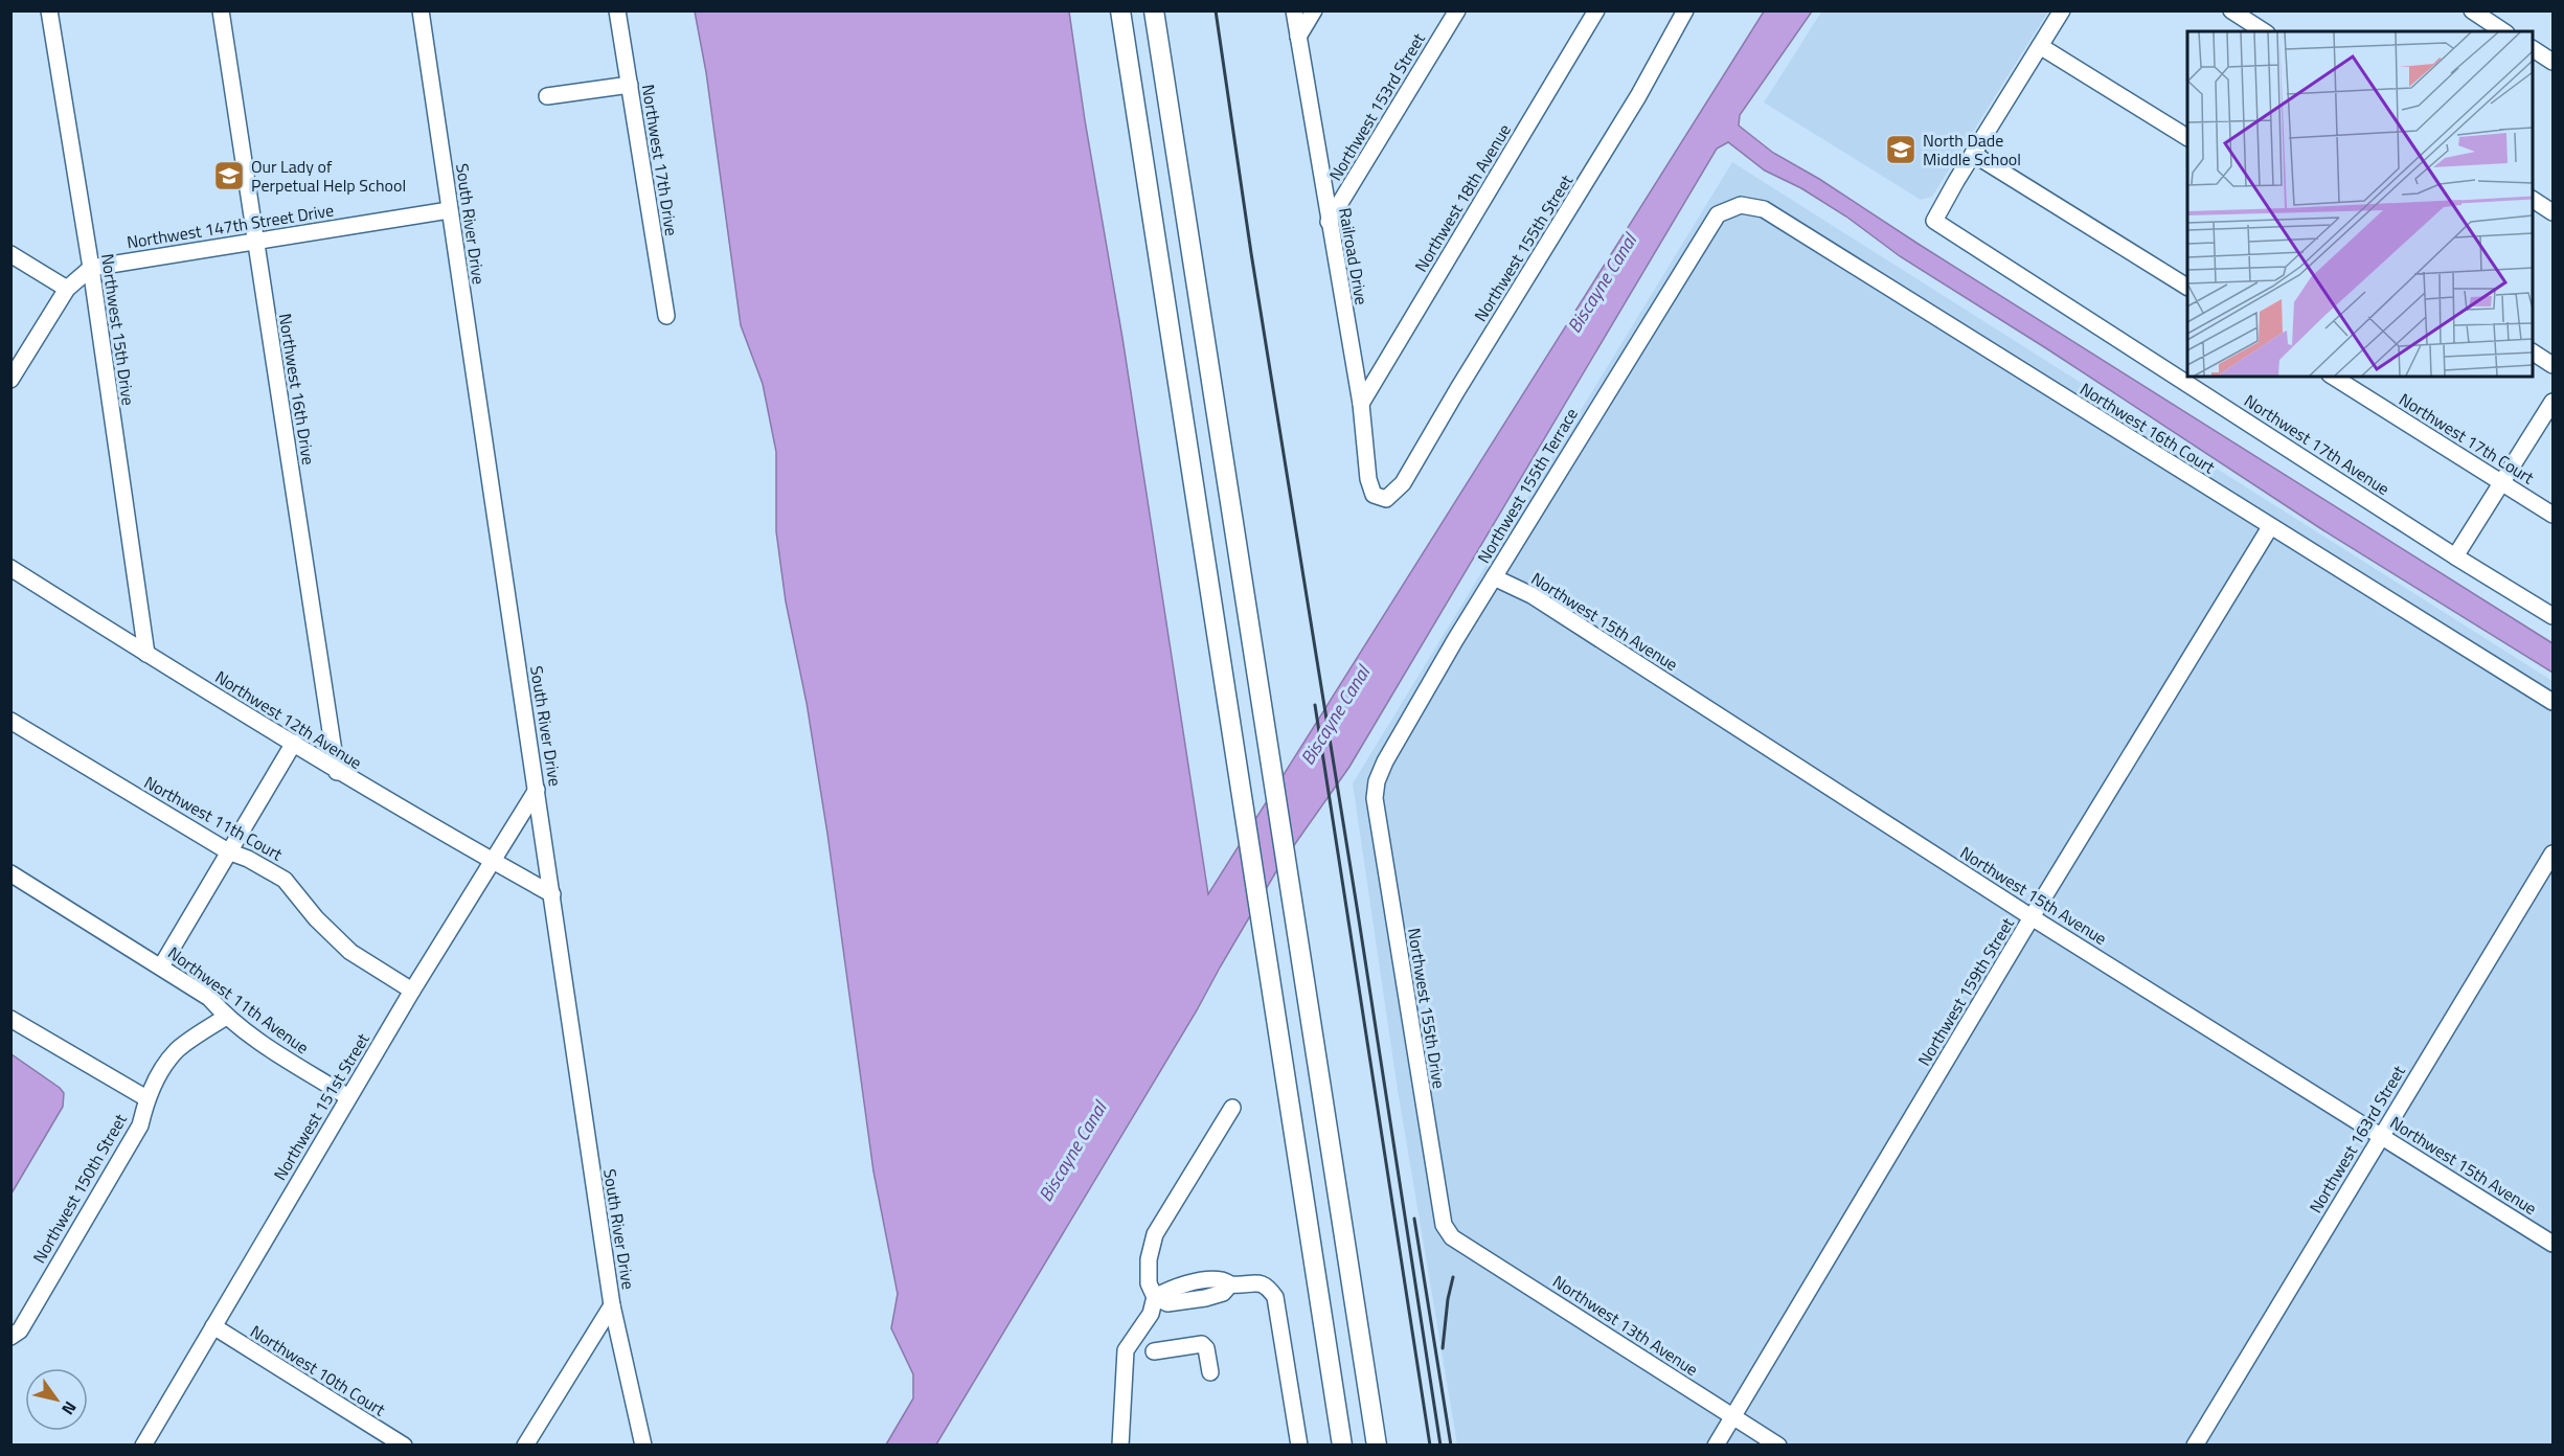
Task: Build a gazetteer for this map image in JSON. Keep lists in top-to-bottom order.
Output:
{
  "streets": {
    "street": [
      "Northwest 153rd Street",
      "Northwest 17th Drive",
      "Northwest 18th Avenue",
      "South River Drive",
      "Northwest 147th Street Drive",
      "Northwest 155th Street",
      "Railroad Drive",
      "Northwest 15th Drive",
      "Northwest 16th Drive",
      "Northwest 16th Court",
      "Northwest 17th Court",
      "Northwest 17th Avenue",
      "Northwest 155th Terrace",
      "Northwest 15th Avenue",
      "Northwest 12th Avenue",
      "Northwest 11th Court",
      "Northwest 159th Street",
      "Northwest 11th Avenue",
      "Northwest 155th Drive",
      "Northwest 151st Street",
      "Northwest 163rd Street",
      "Northwest 150th Street",
      "Northwest 13th Avenue",
      "Northwest 10th Court"
    ]
  },
  "crossings": [
    ["Northwest 153rd Street", "Railroad Drive"],
    ["Northwest 18th Avenue", "Railroad Drive"],
    ["South River Drive", "Northwest 147th Street Drive"],
    ["South River Drive", "Northwest 12th Avenue"],
    ["South River Drive", "Northwest 151st Street"],
    ["Northwest 147th Street Drive", "Northwest 15th Drive"],
    ["Northwest 147th Street Drive", "Northwest 16th Drive"],
    ["Northwest 155th Street", "Railroad Drive"],
    ["Northwest 15th Drive", "Northwest 12th Avenue"],
    ["Northwest 16th Drive", "Northwest 12th Avenue"],
    ["Northwest 16th Court", "Northwest 155th Terrace"],
    ["Northwest 16th Court", "Northwest 159th Street"],
    ["Northwest 155th Terrace", "Northwest 15th Avenue"],
    ["Northwest 155th Terrace", "Northwest 155th Drive"],
    ["Northwest 15th Avenue", "Northwest 159th Street"],
    ["Northwest 15th Avenue", "Northwest 163rd Street"],
    ["Northwest 12th Avenue", "Northwest 151st Street"],
    ["Northwest 11th Court", "Northwest 151st Street"],
    ["Northwest 159th Street", "Northwest 13th Avenue"],
    ["Northwest 11th Avenue", "Northwest 151st Street"],
    ["Northwest 11th Avenue", "Northwest 150th Street"],
    ["Northwest 155th Drive", "Northwest 13th Avenue"],
    ["Northwest 151st Street", "Northwest 10th Court"]
  ],
  "water": ["Biscayne Canal"],
  "places": {
    "school or university": ["North Dade Middle School", "Our Lady of Perpetual Help School"]
  },
  "north": "bottom right"
}
